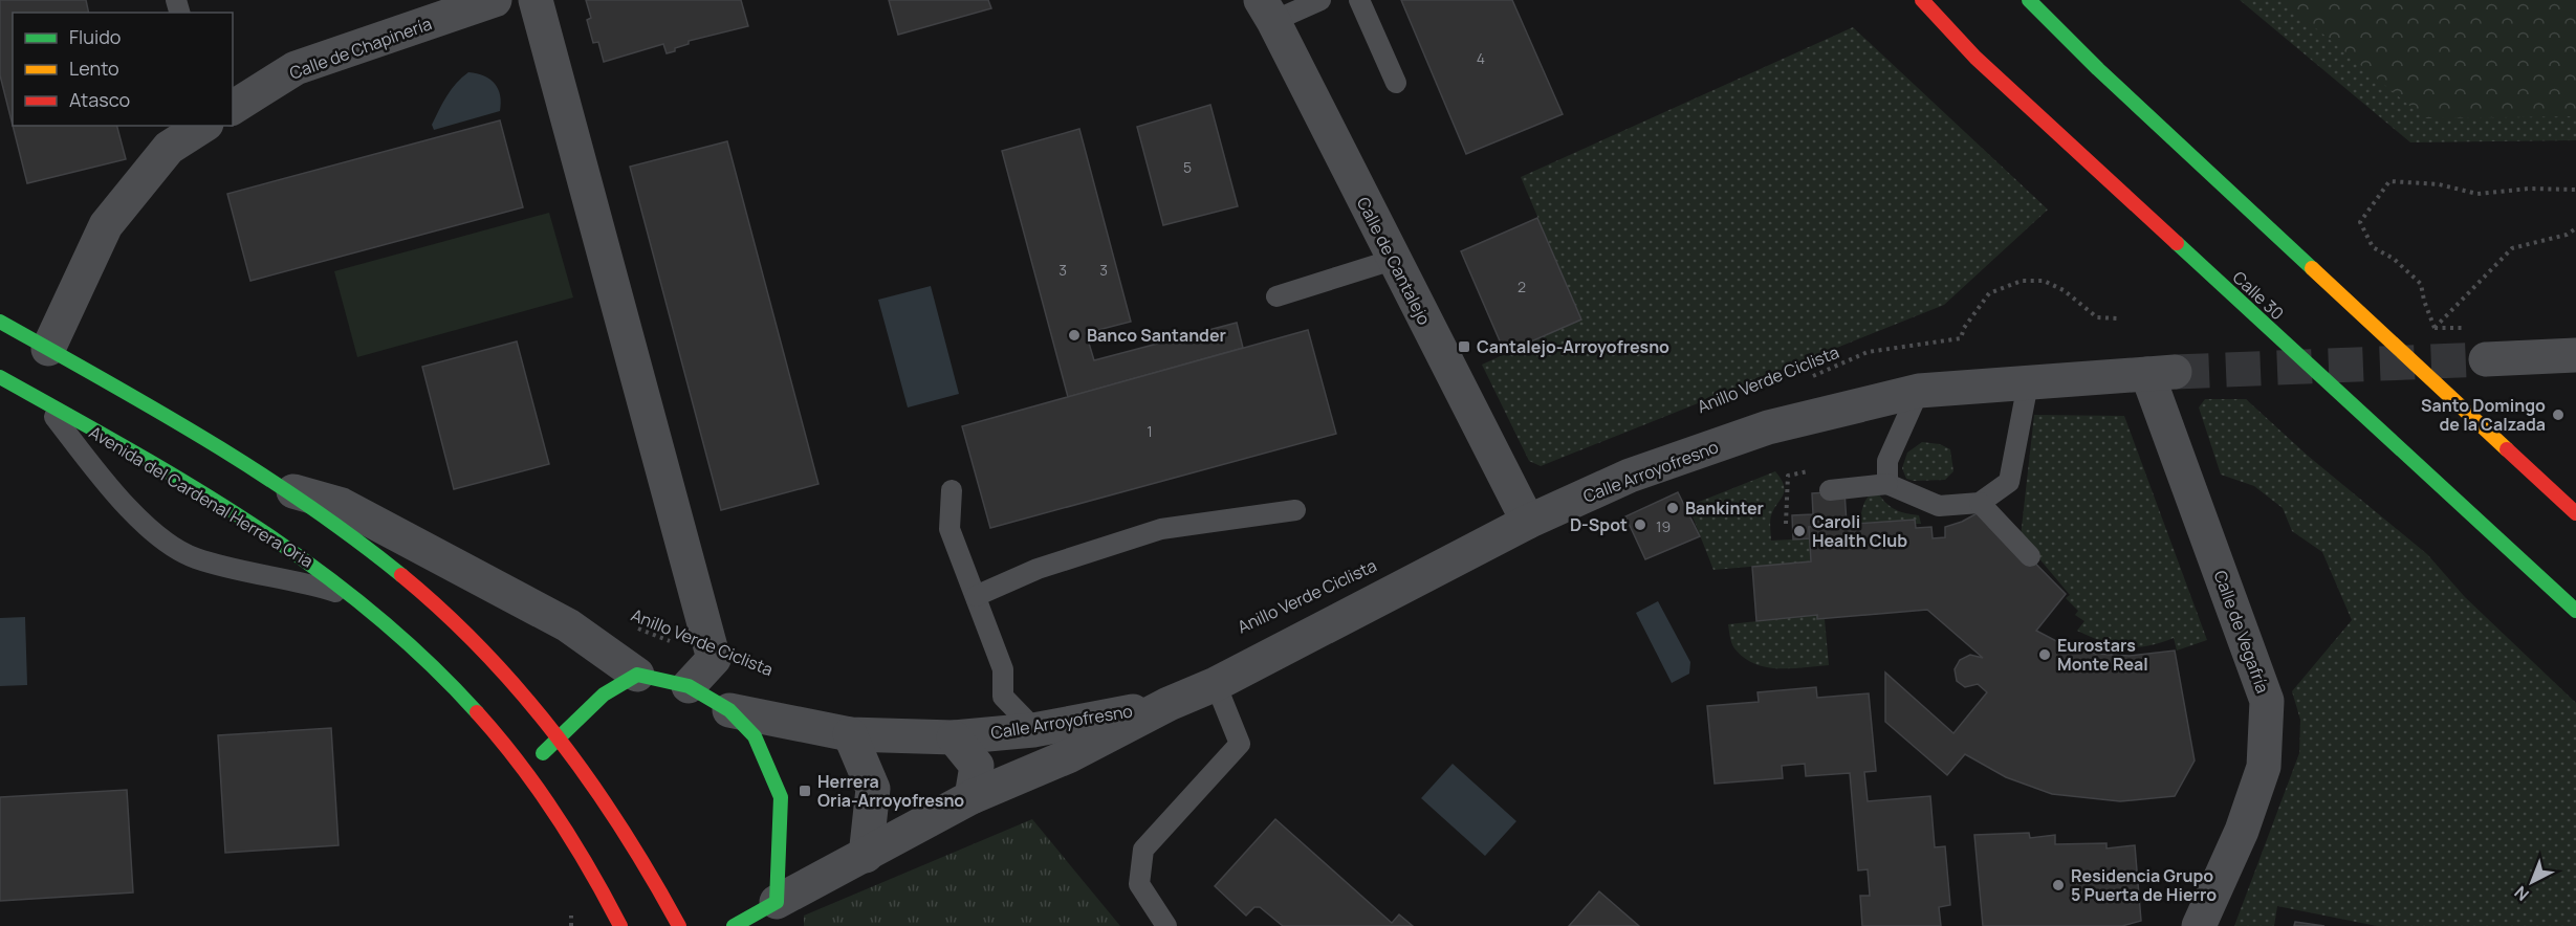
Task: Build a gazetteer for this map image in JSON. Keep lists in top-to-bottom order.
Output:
{
  "streets": {
    "main road": ["Calle 30", "Avenida del Cardenal Herrera Oria"],
    "street": [
      "Calle de Chapinería",
      "Calle de Cantalejo",
      "Calle Arroyofresno",
      "Calle de Vegafría"
    ],
    "path": ["Anillo Verde Ciclista"]
  },
  "crossings": [
    ["Calle de Cantalejo", "Calle Arroyofresno"],
    ["Calle Arroyofresno", "Calle de Vegafría"]
  ],
  "places": {
    "other": [
      "Banco Santander",
      "Santo Domingo de la Calzada",
      "Bankinter",
      "D-Spot",
      "Caroli Health Club",
      "Eurostars Monte Real",
      "Residencia Grupo 5 Puerta de Hierro"
    ],
    "transit": ["Cantalejo-Arroyofresno", "Herrera Oria-Arroyofresno"]
  },
  "house_numbers": [
    "4",
    "5",
    "3",
    "3",
    "2",
    "1",
    "19"
  ],
  "legend": ["Fluido", "Lento", "Atasco"],
  "north": "bottom left"
}
